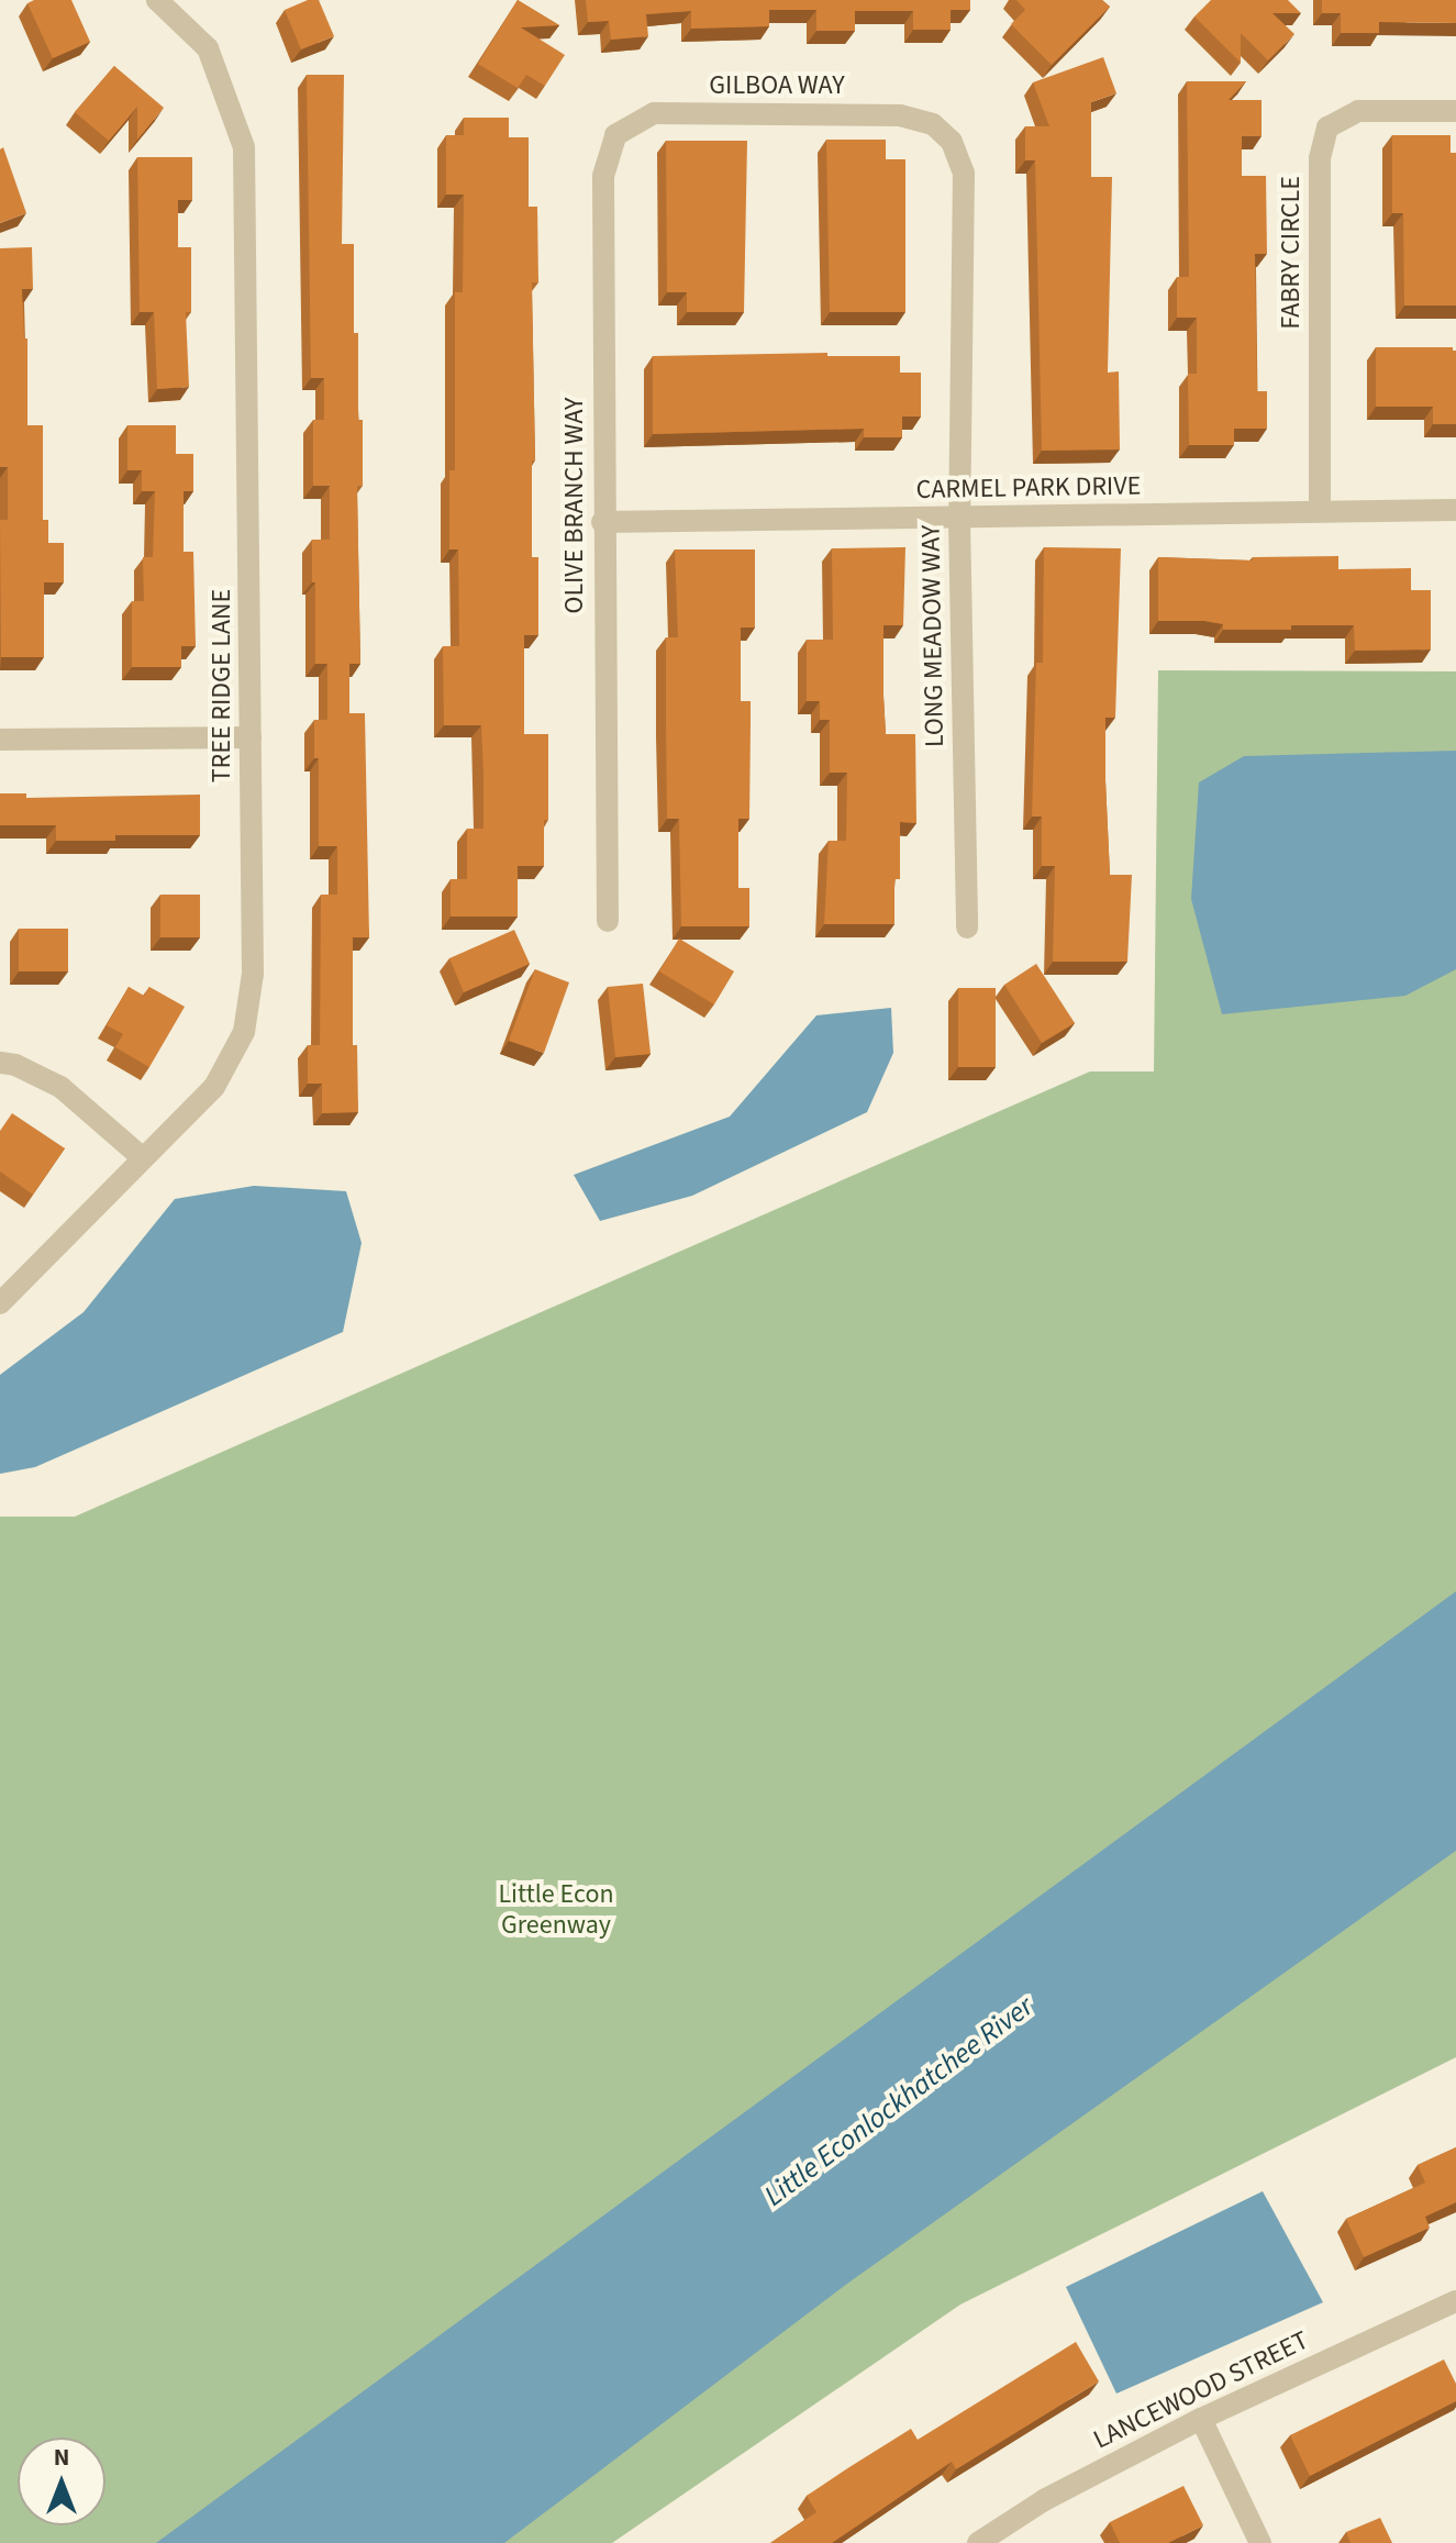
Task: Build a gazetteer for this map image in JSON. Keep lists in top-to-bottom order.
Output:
{
  "streets": {
    "street": [
      "GILBOA WAY",
      "FABRY CIRCLE",
      "CARMEL PARK DRIVE",
      "OLIVE BRANCH WAY",
      "LONG MEADOW WAY",
      "TREE RIDGE LANE",
      "LANCEWOOD STREET"
    ]
  },
  "crossings": [
    ["GILBOA WAY", "OLIVE BRANCH WAY"],
    ["GILBOA WAY", "LONG MEADOW WAY"],
    ["FABRY CIRCLE", "CARMEL PARK DRIVE"],
    ["CARMEL PARK DRIVE", "OLIVE BRANCH WAY"],
    ["CARMEL PARK DRIVE", "LONG MEADOW WAY"]
  ],
  "water": ["Little Econlockhatchee River"],
  "parks": ["Little Econ Greenway"],
  "north": "top"
}
